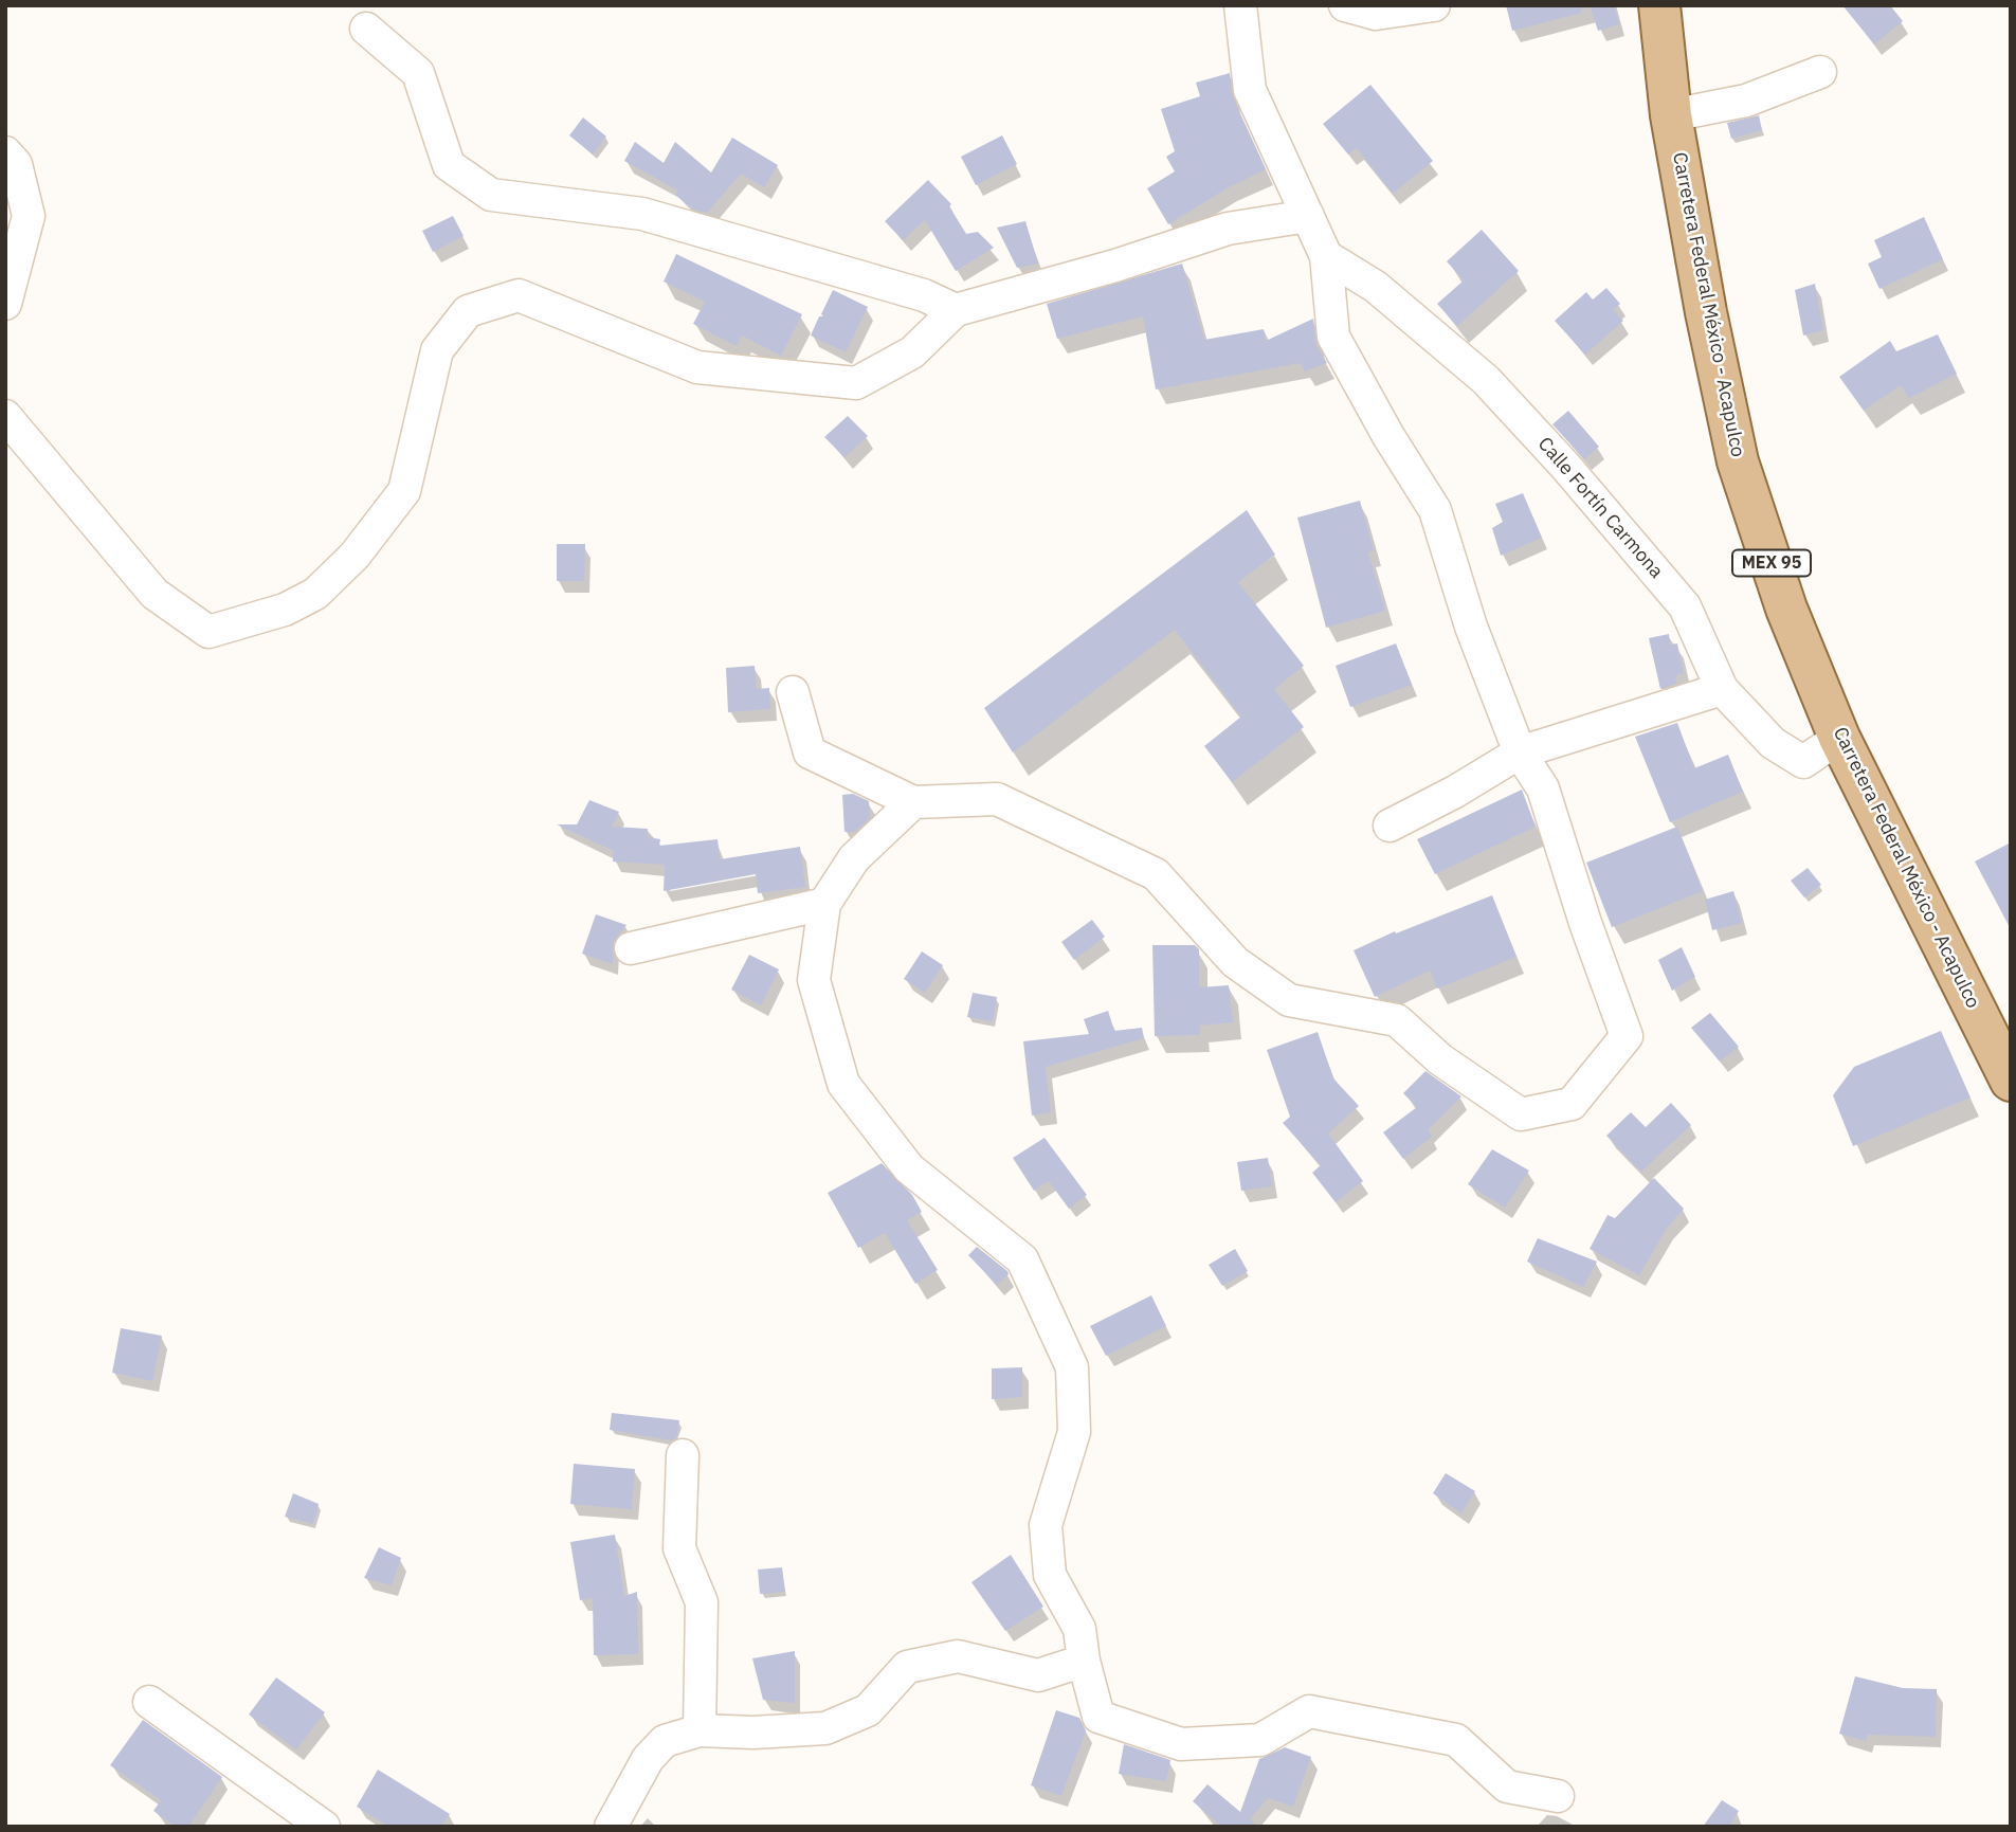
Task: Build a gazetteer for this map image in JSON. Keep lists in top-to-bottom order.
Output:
{
  "streets": {
    "main road": ["Carretera Federal México - Acapulco", "MEX 95"],
    "street": ["Calle Fortín Carmona"]
  },
  "crossings": [
    ["Carretera Federal México - Acapulco", "Calle Fortín Carmona"]
  ]
}
